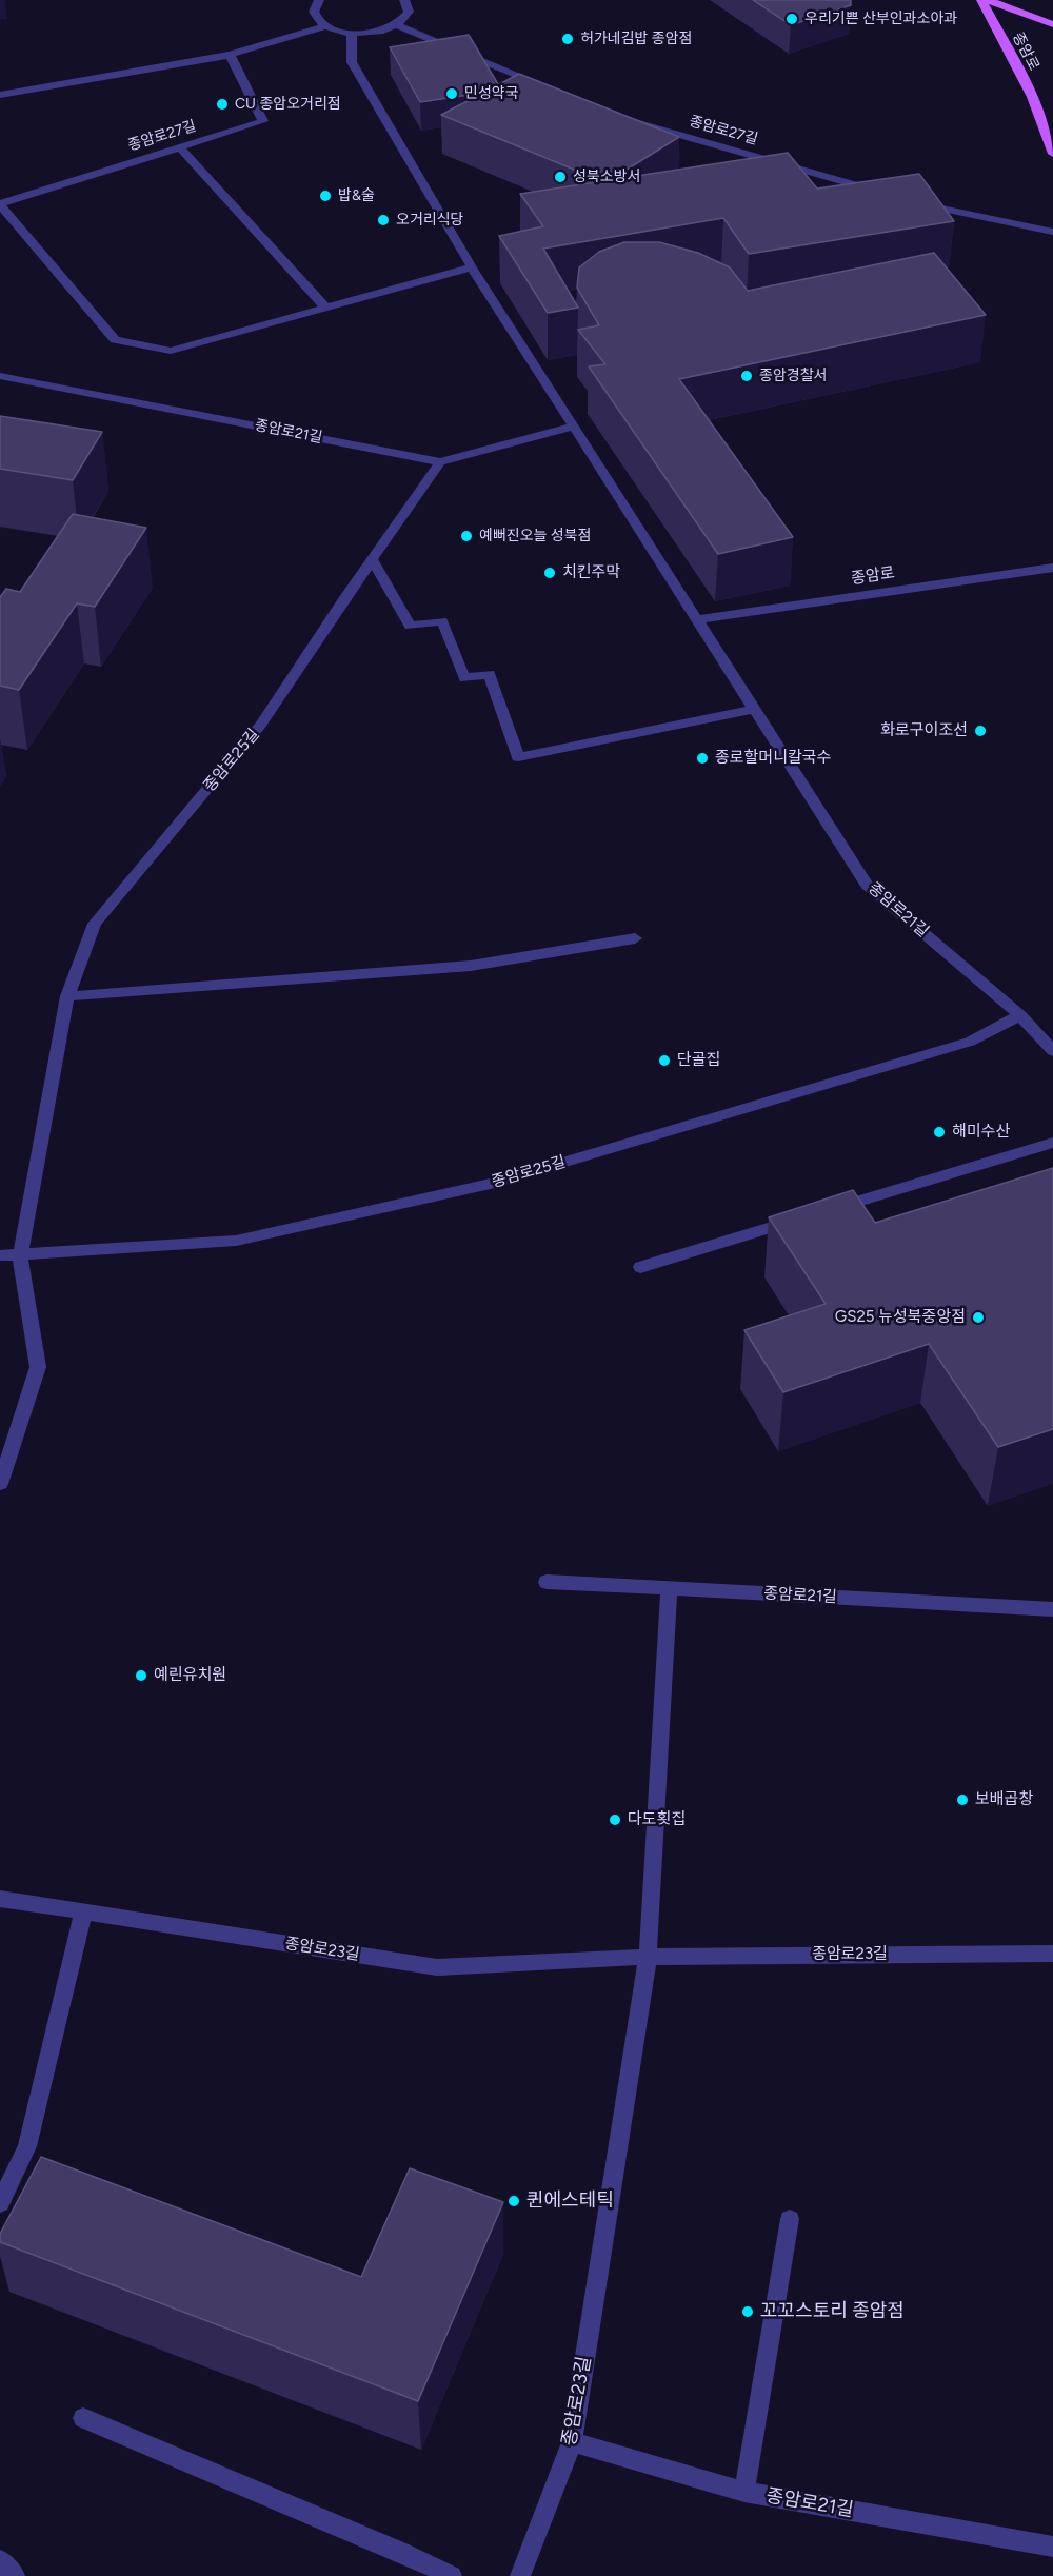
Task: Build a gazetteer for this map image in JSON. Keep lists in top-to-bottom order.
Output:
{
  "streets": {
    "main road": ["종암로"],
    "street": [
      "종암로27길",
      "종암로21길",
      "종암로25길",
      "종암로23길"
    ]
  },
  "crossings": [
    ["종암로", "종암로21길"],
    ["종암로21길", "종암로25길"],
    ["종암로21길", "종암로23길"]
  ],
  "places": [
    "우리기쁜 산부인과소아과",
    "허가네김밥 종암점",
    "민성약국",
    "CU 종암오거리점",
    "성북소방서",
    "밥&술",
    "오거리식당",
    "종암경찰서",
    "예뻐진오늘 성북점",
    "치킨주막",
    "화로구이조선",
    "종로할머니칼국수",
    "단골집",
    "해미수산",
    "GS25 뉴성북중앙점",
    "예린유치원",
    "보배곱창",
    "다도횟집",
    "퀸에스테틱",
    "꼬꼬스토리 종암점"
  ]
}
